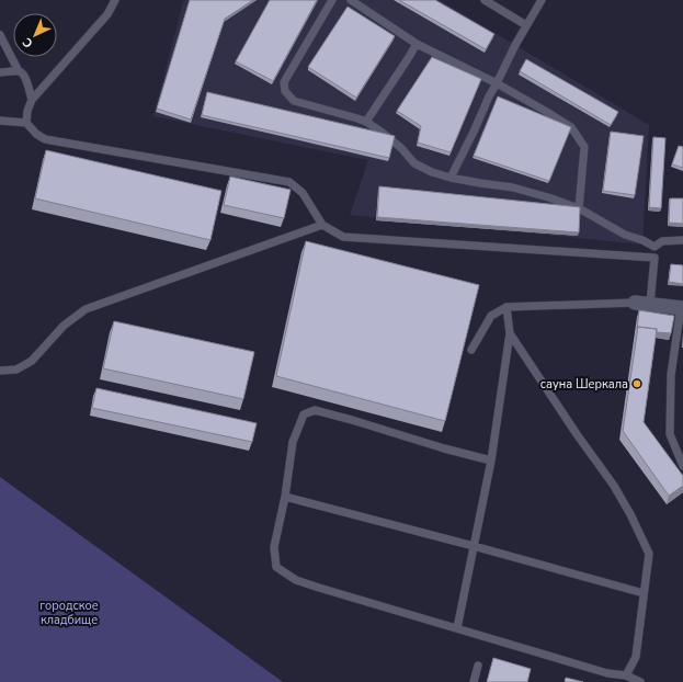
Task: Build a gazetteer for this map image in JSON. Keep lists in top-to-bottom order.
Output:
{
  "parks": ["городское кладбище"],
  "places": ["сауна Шеркала"],
  "north": "bottom left"
}
